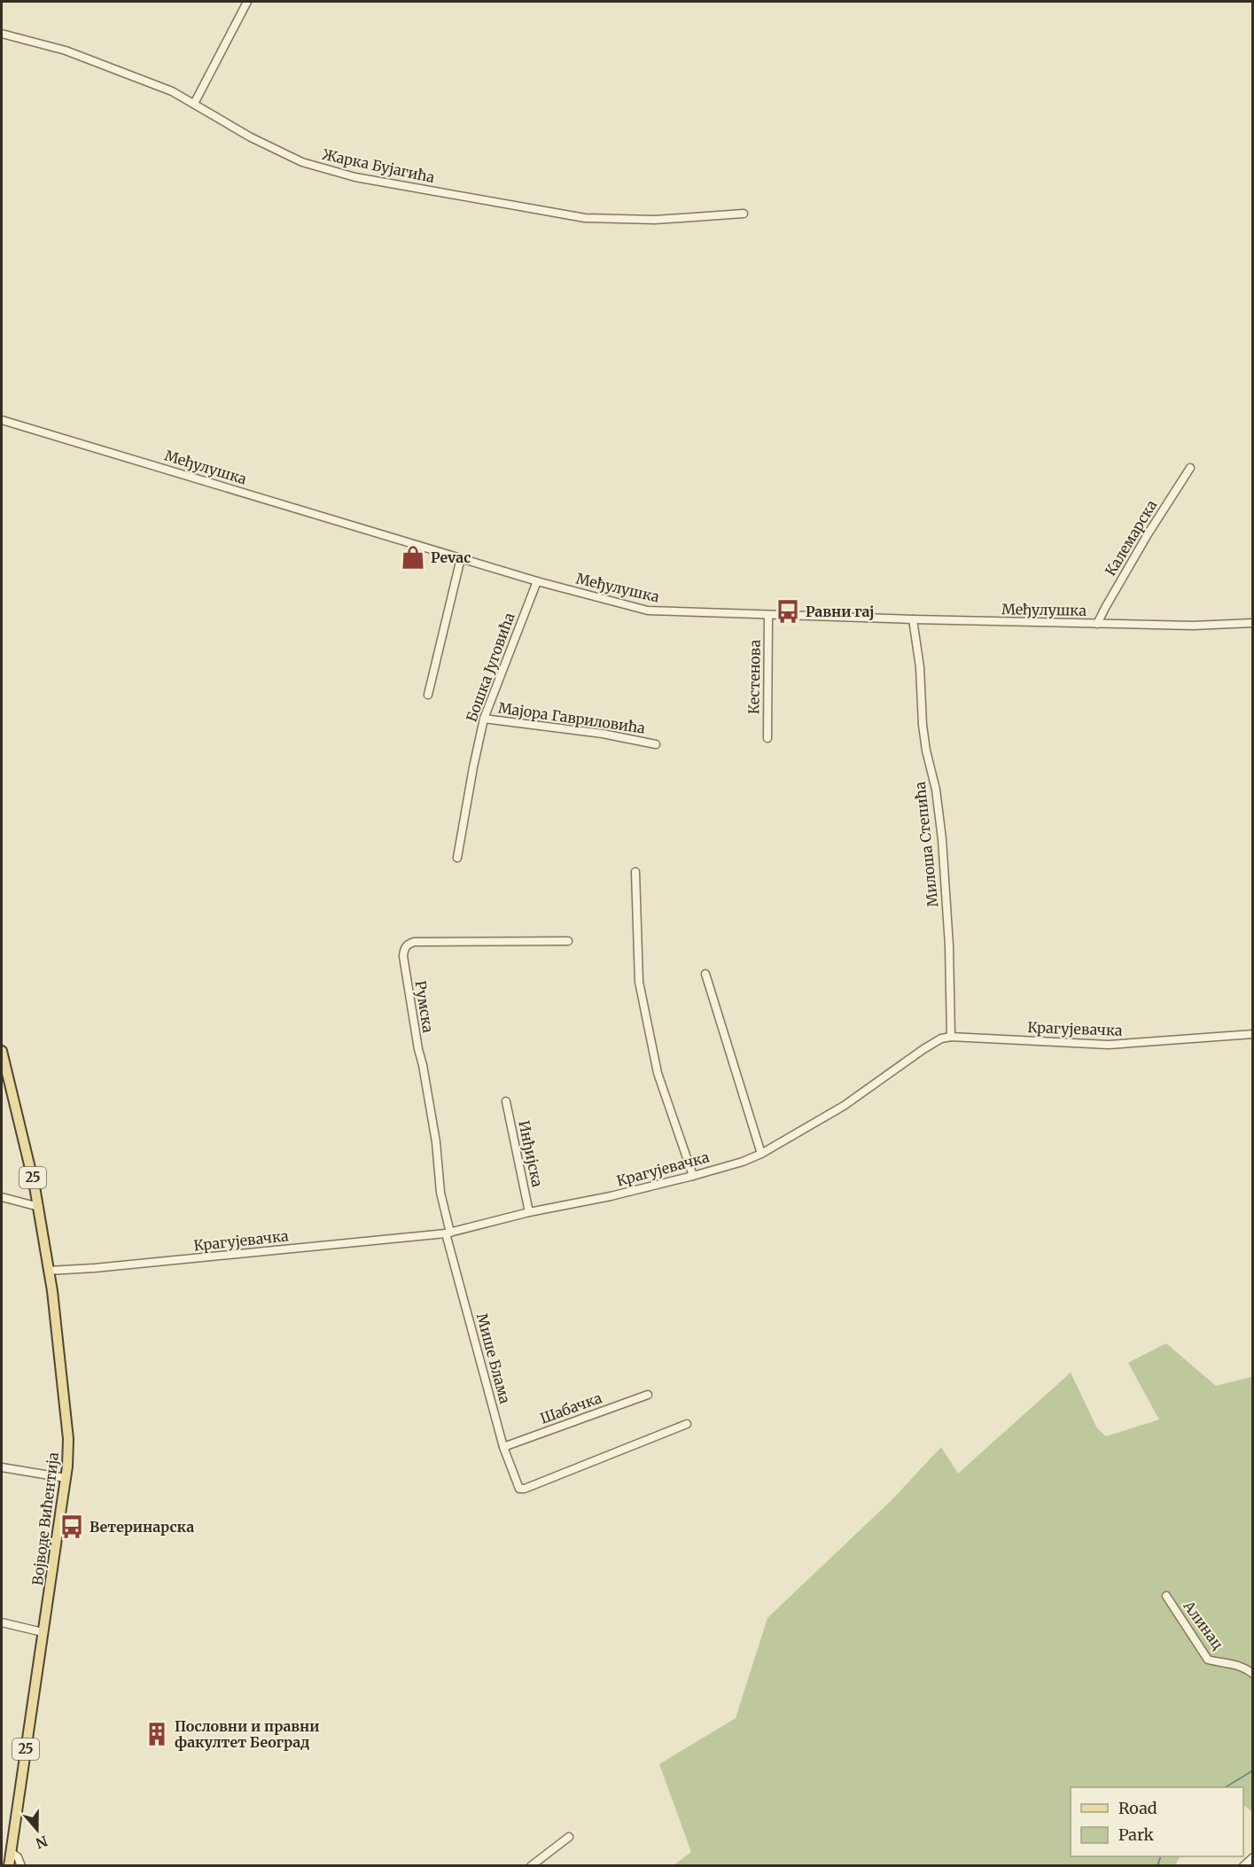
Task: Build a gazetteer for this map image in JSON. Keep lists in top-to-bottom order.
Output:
{
  "streets": {
    "main road": ["25", "Војводе Вићентија"],
    "street": [
      "Жарка Бујагића",
      "Међулушка",
      "Калемарска",
      "Бошка Југовића",
      "Кестенова",
      "Мајора Гавриловића",
      "Милоша Степића",
      "Румска",
      "Крагујевачка",
      "Инђијска",
      "Мише Блама",
      "Шабачка",
      "Алинац"
    ]
  },
  "crossings": [
    ["Међулушка", "Калемарска"],
    ["Међулушка", "Бошка Југовића"],
    ["Међулушка", "Кестенова"],
    ["Међулушка", "Милоша Степића"],
    ["Бошка Југовића", "Мајора Гавриловића"],
    ["Милоша Степића", "Крагујевачка"],
    ["Румска", "Крагујевачка"],
    ["Румска", "Мише Блама"],
    ["Крагујевачка", "Инђијска"],
    ["Крагујевачка", "Мише Блама"],
    ["Крагујевачка", "Војводе Вићентија"],
    ["Мише Блама", "Шабачка"]
  ],
  "places": {
    "shop": ["Pevac"],
    "bus stop": ["Равни гај", "Ветеринарска"],
    "building": ["Пословни и правни факултет Београд"]
  },
  "legend": ["Road", "Park"],
  "north": "bottom"
}
